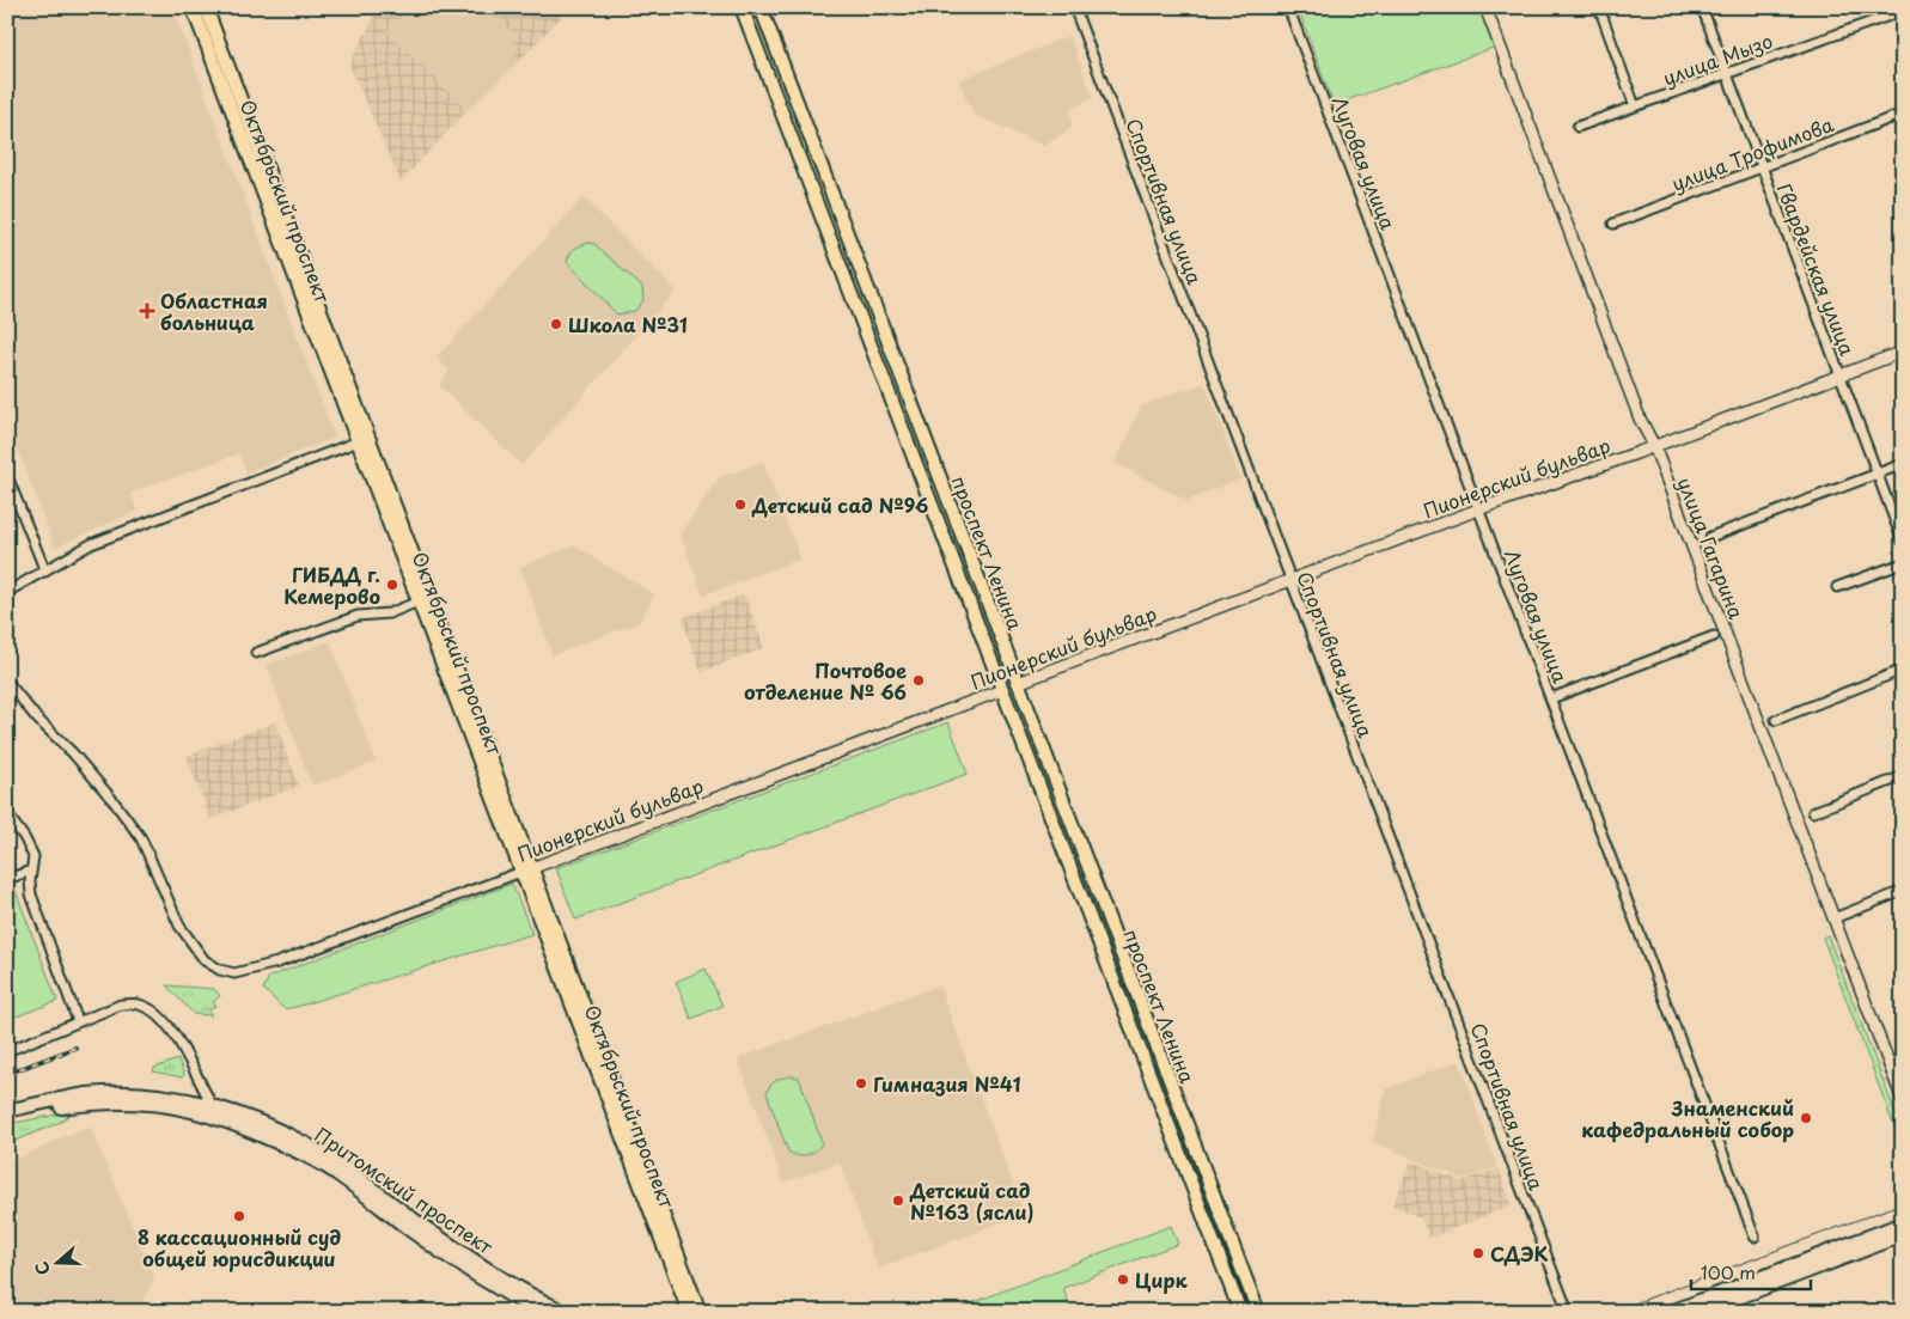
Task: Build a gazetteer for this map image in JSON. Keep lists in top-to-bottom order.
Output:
{
  "streets": {
    "main road": [
      "Октябрьский проспект",
      "Пионерский бульвар",
      "проспект Ленина",
      "Притомский проспект"
    ],
    "street": [
      "улица Мызо",
      "улица Трофимова",
      "Луговая улица",
      "Спортивная улица",
      "Гвардейская улица",
      "улица Гагарина"
    ]
  },
  "crossings": [
    ["улица Мызо", "Гвардейская улица"],
    ["улица Трофимова", "Гвардейская улица"],
    ["Луговая улица", "Пионерский бульвар"],
    ["Октябрьский проспект", "Пионерский бульвар"],
    ["Спортивная улица", "Пионерский бульвар"],
    ["Гвардейская улица", "Пионерский бульвар"],
    ["Пионерский бульвар", "улица Гагарина"],
    ["Пионерский бульвар", "проспект Ленина"]
  ],
  "places": {
    "health": ["Областная больница"],
    "other": [
      "Школа №31",
      "Детский сад №96",
      "ГИБДД г. Кемерово",
      "Почтовое отделение № 66",
      "Гимназия №41",
      "Знаменский кафедральный собор",
      "Детский сад №163 (ясли)",
      "8 кассационный суд общей юрисдикции",
      "СДЭК",
      "Цирк"
    ]
  },
  "scale_bar": "100 m",
  "north": "left"
}
